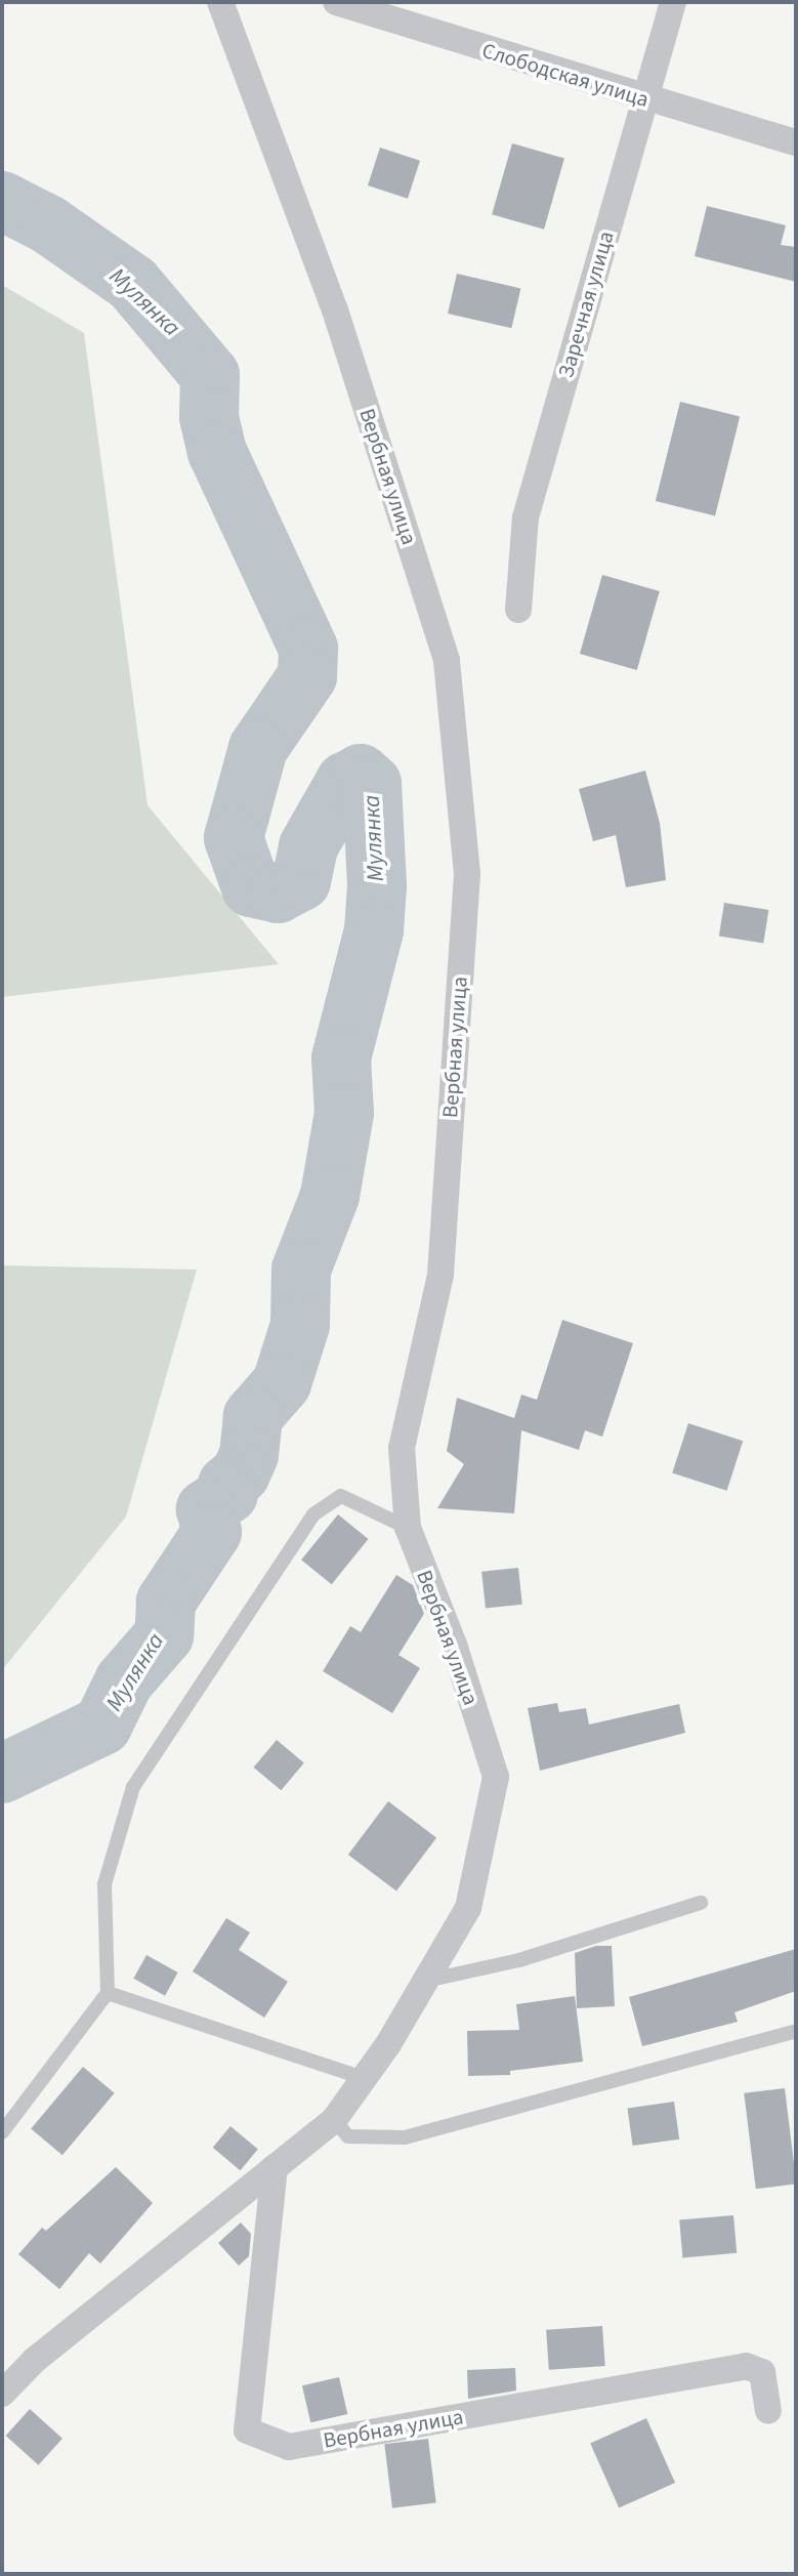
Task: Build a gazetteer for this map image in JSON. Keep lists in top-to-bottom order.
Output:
{
  "streets": {
    "street": ["Слободская улица", "Заречная улица", "Вербная улица"]
  },
  "crossings": [
    ["Слободская улица", "Заречная улица"]
  ],
  "water": ["Мулянка"]
}
